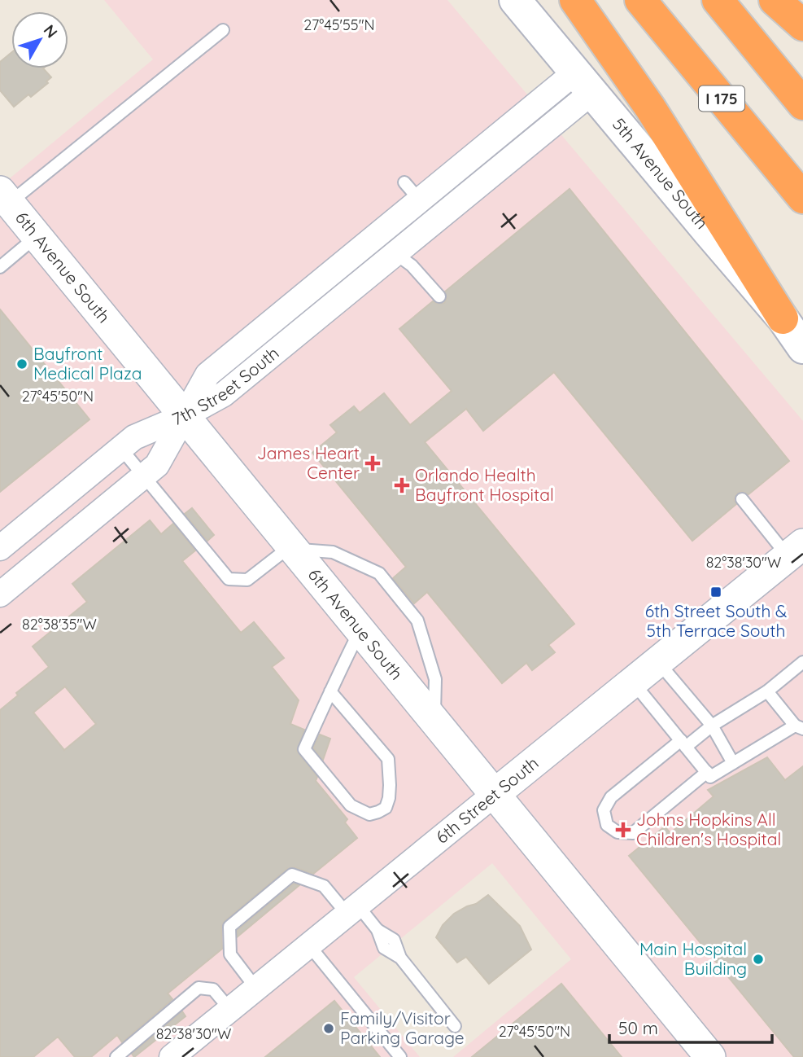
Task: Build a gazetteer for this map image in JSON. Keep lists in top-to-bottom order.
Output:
{
  "streets": {
    "highway": ["I 175"],
    "main road": ["5th Avenue South"],
    "street": ["6th Avenue South", "7th Street South", "6th Street South"]
  },
  "crossings": [
    ["5th Avenue South", "7th Street South"],
    ["6th Avenue South", "7th Street South"],
    ["6th Avenue South", "6th Street South"]
  ],
  "places": {
    "other": ["Bayfront Medical Plaza", "Main Hospital Building", "Family/Visitor Parking Garage"],
    "health": ["James Heart Center", "Orlando Health Bayfront Hospital", "Johns Hopkins All Children's Hospital"],
    "transit": ["6th Street South & 5th Terrace South"]
  },
  "scale_bar": "50 m",
  "north": "top right",
  "coordinates": [
    "27°45'55\"N",
    "27°45'50\"N",
    "82°38'30\"W",
    "82°38'35\"W"
  ]
}
